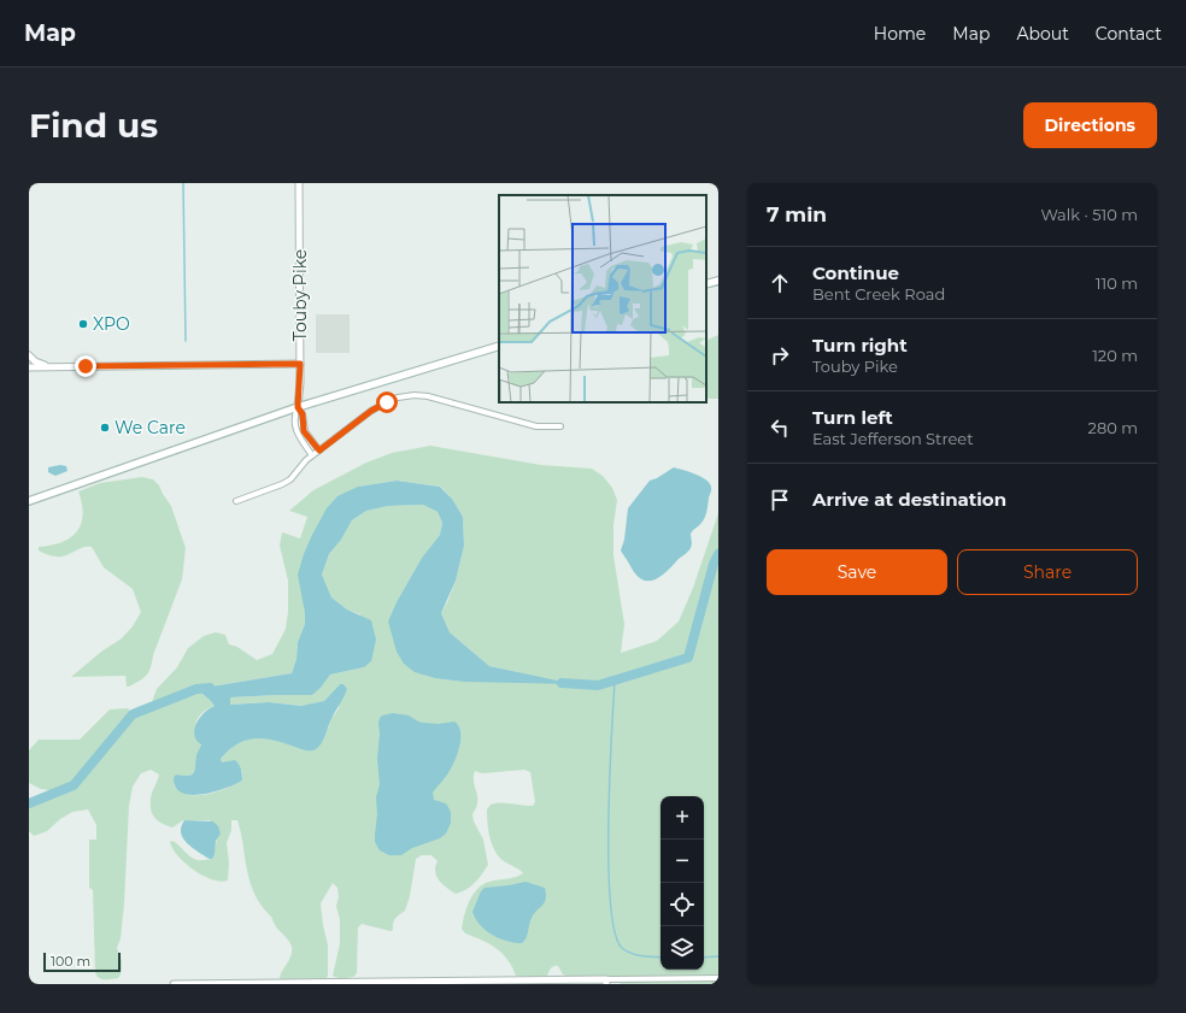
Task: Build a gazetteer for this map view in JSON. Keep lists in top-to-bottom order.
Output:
{
  "streets": {
    "street": ["Touby Pike"]
  },
  "places": ["XPO", "We Care"],
  "scale_bar": "100 m",
  "page": {
    "header": "Map",
    "nav": [
      "Home",
      "Map",
      "About",
      "Contact"
    ],
    "buttons": [
      "Directions",
      ["Save", "Share"]
    ],
    "title": "Find us",
    "heading": ["7 min", "Walk · 510 m"],
    "list": [
      ["Continue", "Bent Creek Road", "110 m"],
      ["Turn right", "Touby Pike", "120 m"],
      ["Turn left", "East Jefferson Street", "280 m"],
      "Arrive at destination"
    ],
    "map_buttons": ["+", "−"],
    "scale": "100 m"
  }
}
